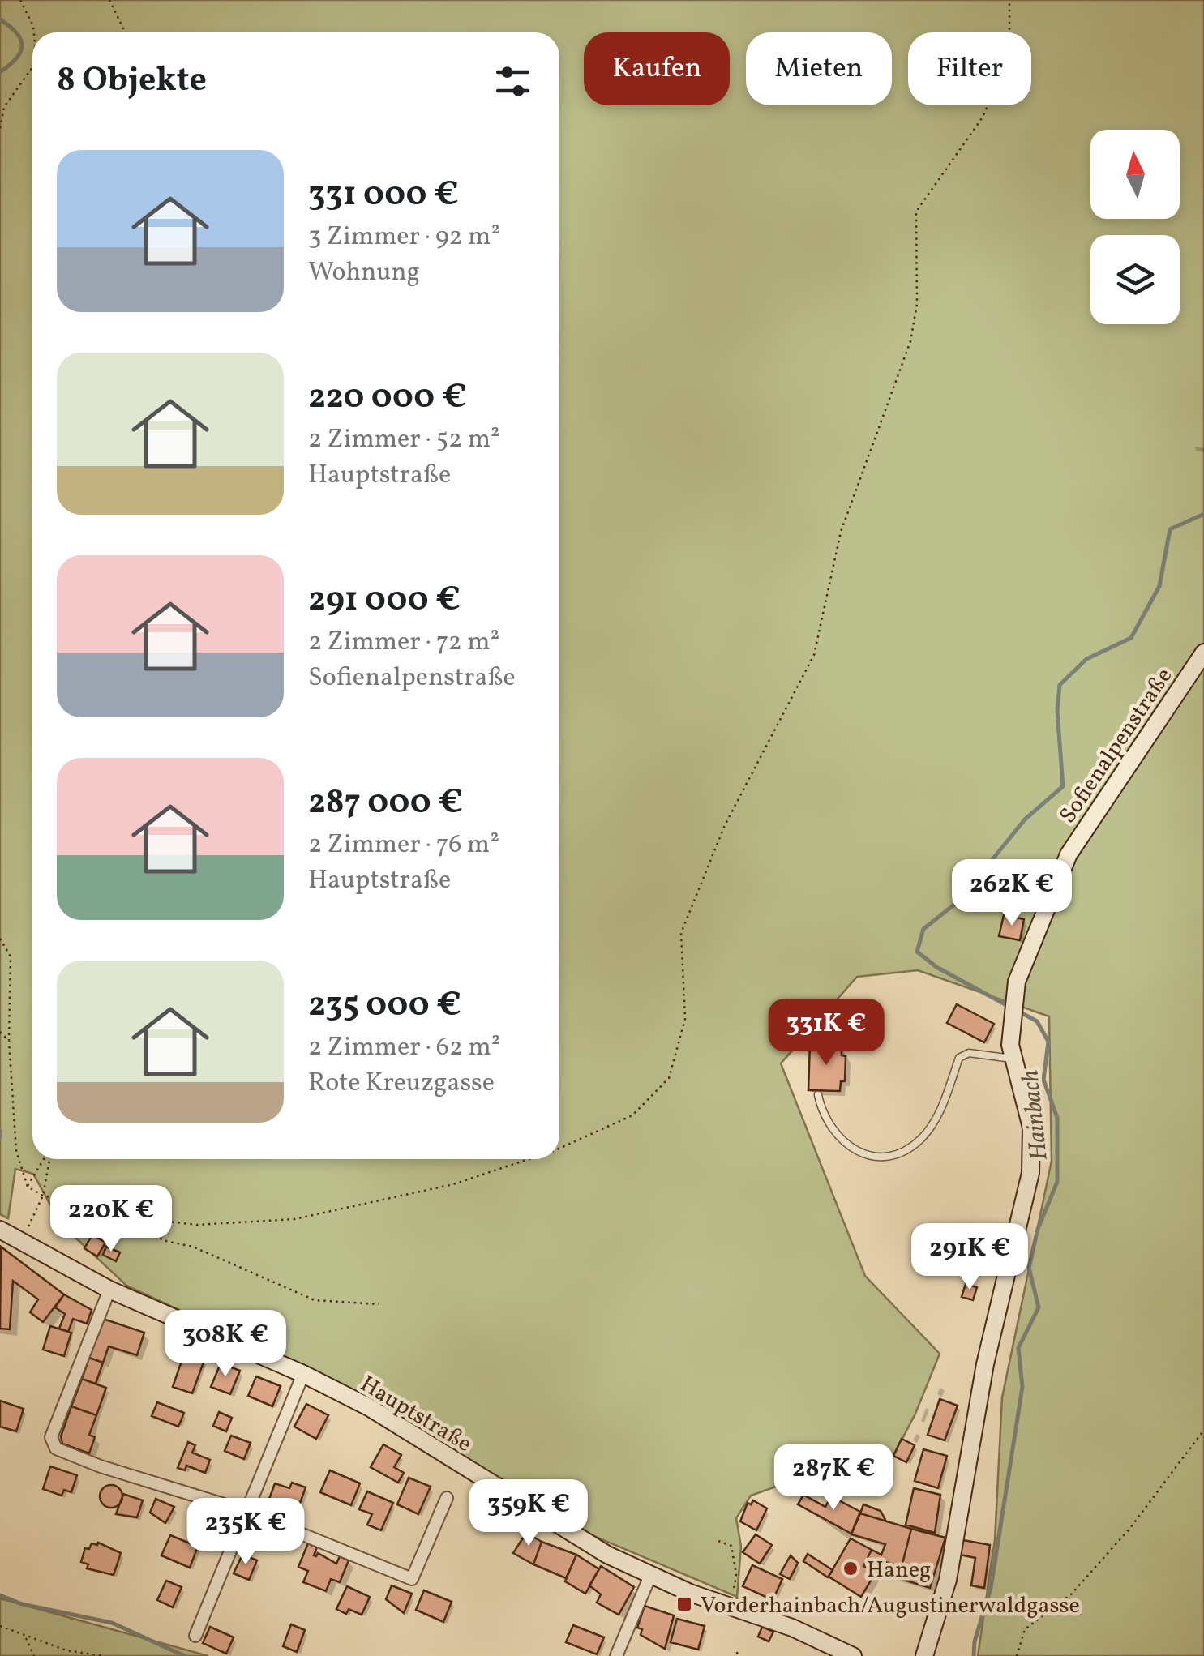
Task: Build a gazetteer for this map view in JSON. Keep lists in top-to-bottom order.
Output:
{
  "streets": {
    "street": ["Sofienalpenstraße", "Hauptstraße"]
  },
  "water": ["Hainbach"],
  "places": {
    "other": ["Haneg"],
    "transit": ["Vorderhainbach/Augustinerwaldgasse"]
  },
  "north": "top",
  "page": {
    "chip": ["Kaufen", "Mieten", "Filter"],
    "heading": "8 Objekte",
    "list": [
      {
        "name": "331 000 €",
        "note": "3 Zimmer · 92 m² · Wohnung"
      },
      {
        "name": "220 000 €",
        "note": "2 Zimmer · 52 m² · Hauptstraße"
      },
      {
        "name": "291 000 €",
        "note": "2 Zimmer · 72 m² · Sofienalpenstraße"
      },
      {
        "name": "287 000 €",
        "note": "2 Zimmer · 76 m² · Hauptstraße"
      },
      {
        "name": "235 000 €",
        "note": "2 Zimmer · 62 m² · Rote Kreuzgasse"
      }
    ],
    "price": [
      "262K €",
      "331K €",
      "220K €",
      "291K €",
      "308K €",
      "287K €",
      "359K €",
      "235K €"
    ]
  }
}
